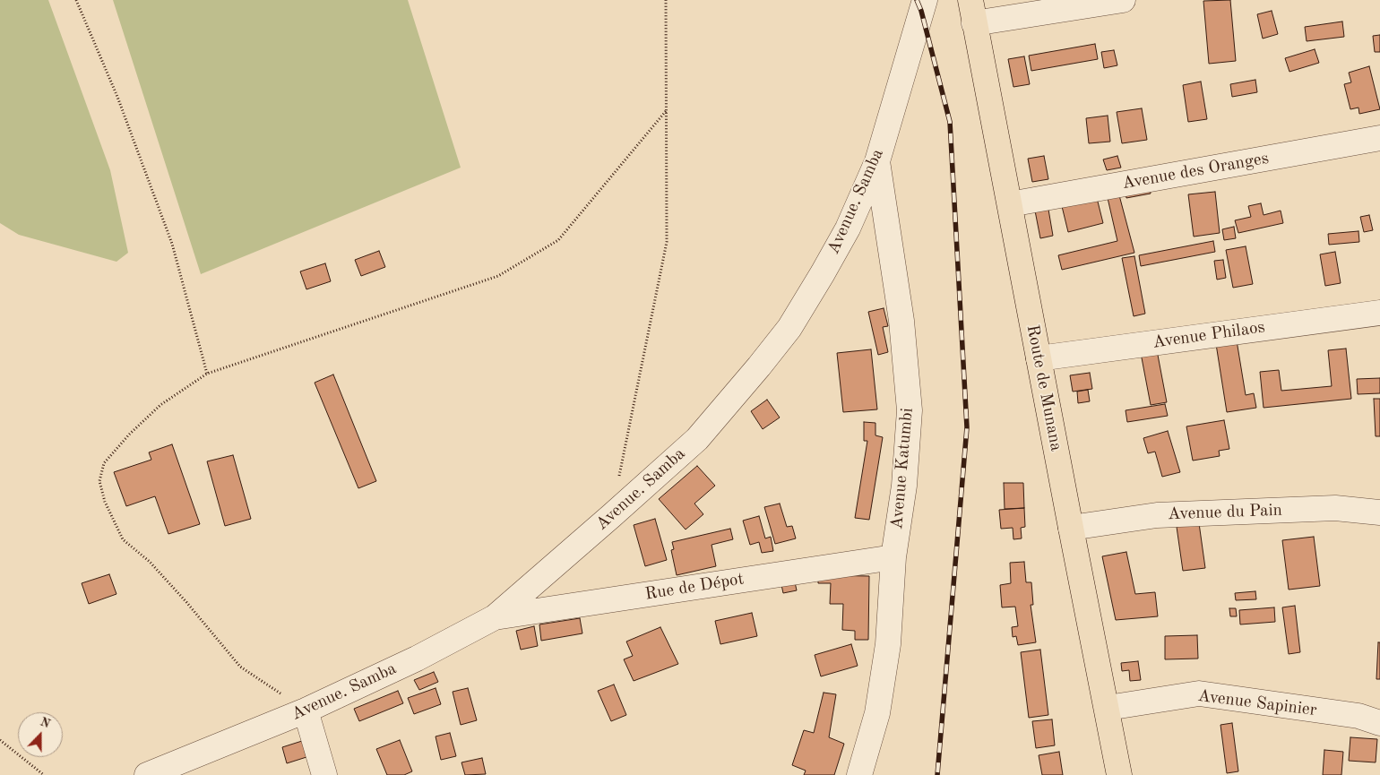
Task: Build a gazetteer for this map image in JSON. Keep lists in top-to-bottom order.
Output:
{
  "streets": {
    "main road": ["Route de Munana"],
    "street": [
      "Avenue des Oranges",
      "Avenue. Samba",
      "Avenue Philaos",
      "Avenue Katumbi",
      "Avenue du Pain",
      "Rue de Dépot",
      "Avenue Sapinier"
    ]
  },
  "crossings": [
    ["Avenue des Oranges", "Route de Munana"],
    ["Avenue. Samba", "Avenue Katumbi"],
    ["Avenue. Samba", "Rue de Dépot"],
    ["Avenue Philaos", "Route de Munana"],
    ["Route de Munana", "Avenue du Pain"],
    ["Route de Munana", "Avenue Sapinier"],
    ["Avenue Katumbi", "Rue de Dépot"]
  ],
  "north": "top"
}
